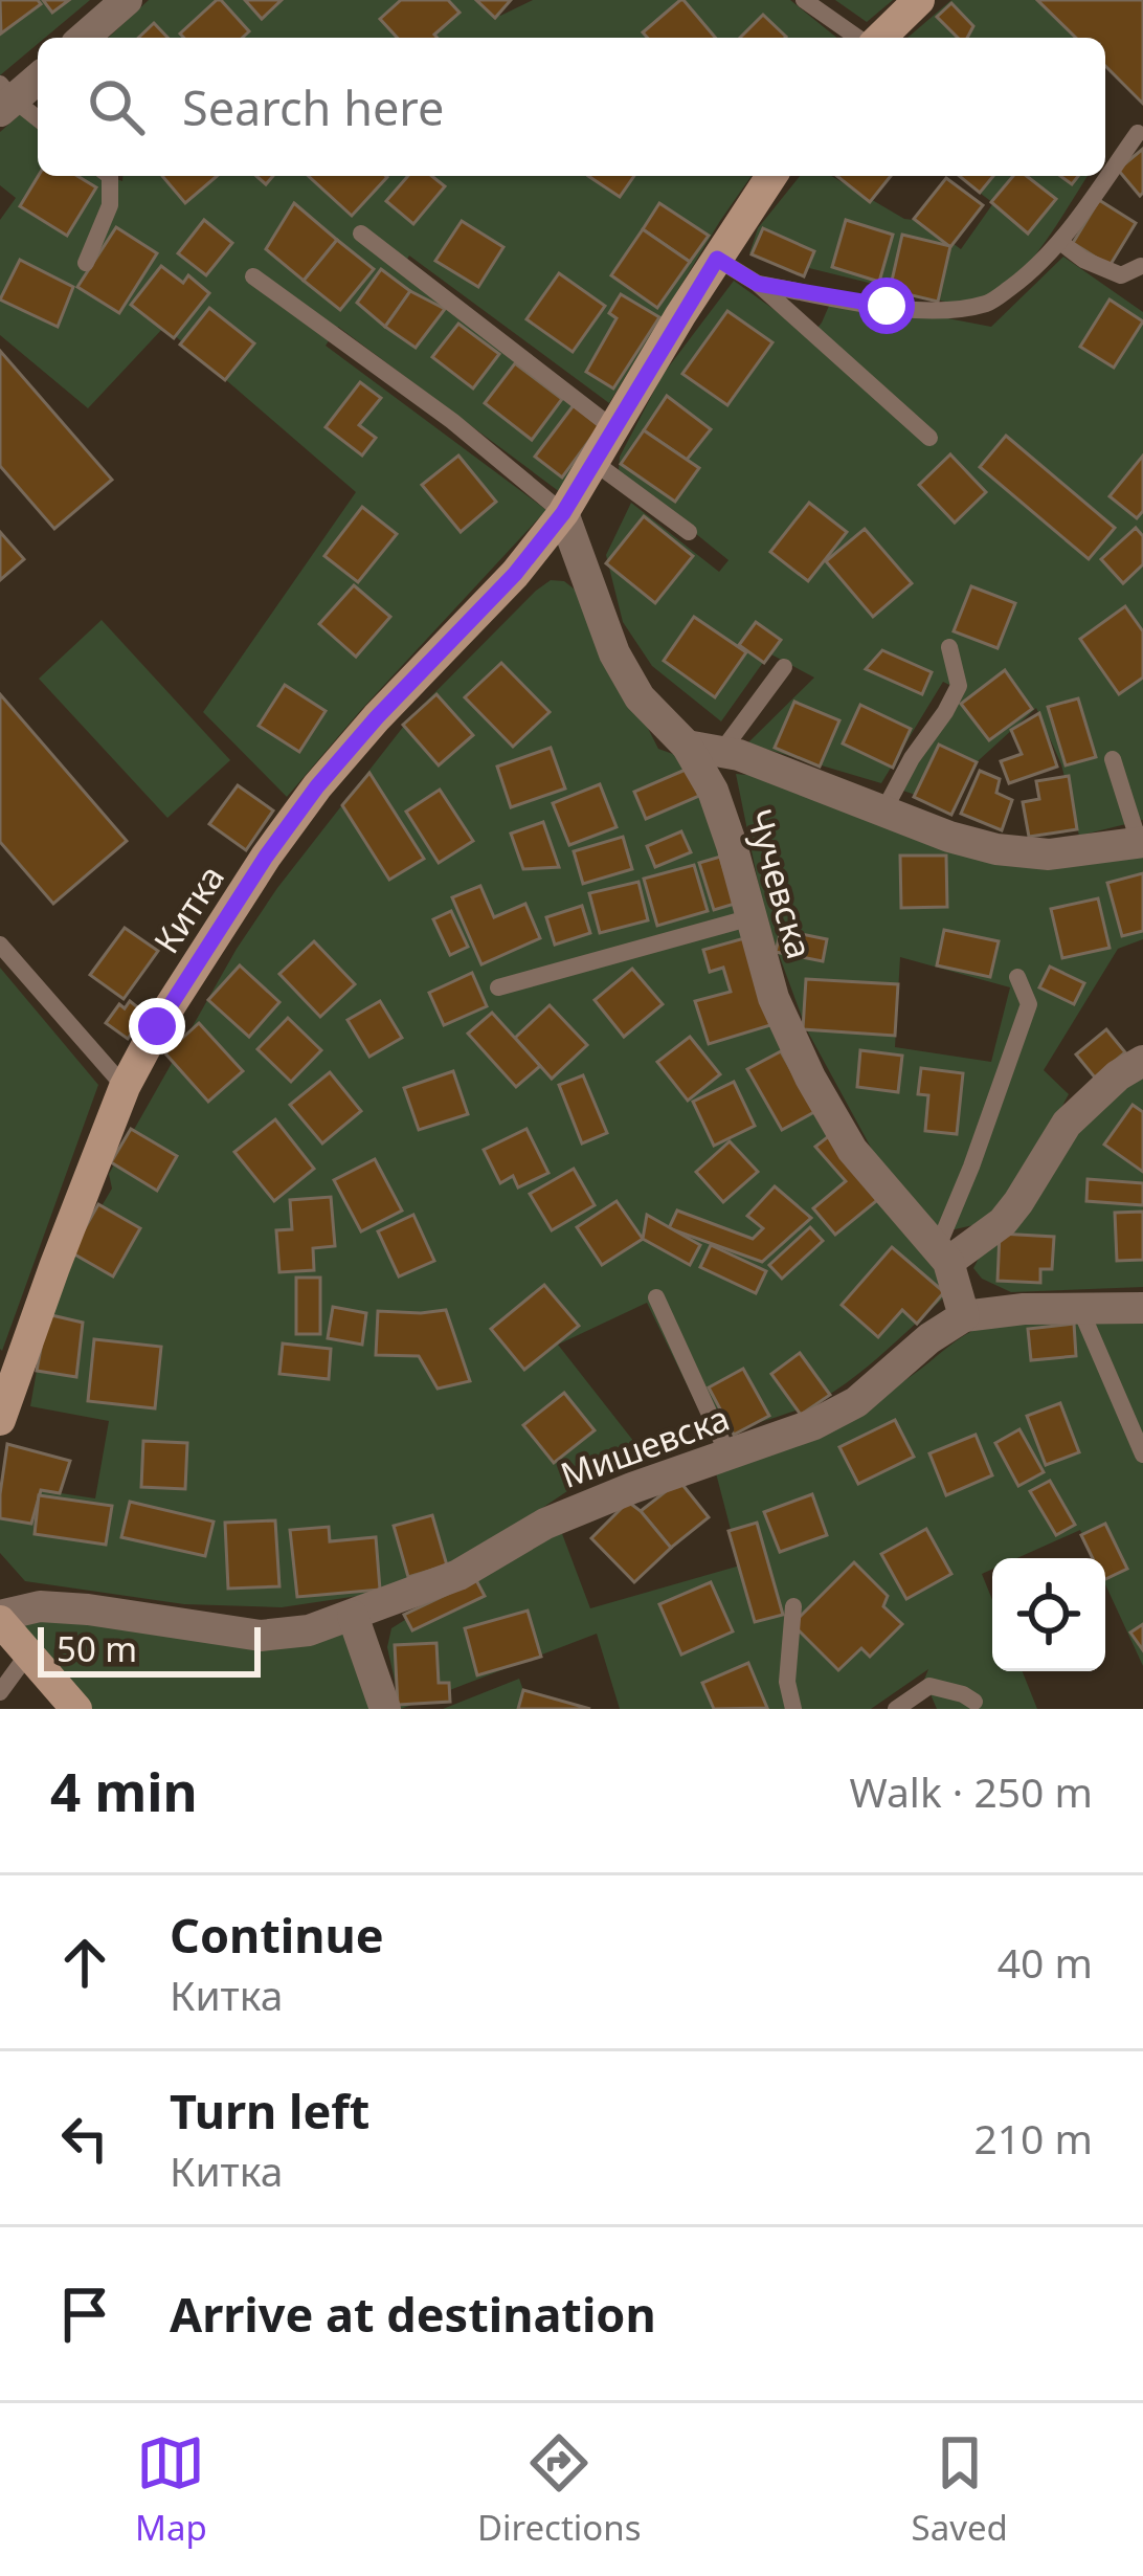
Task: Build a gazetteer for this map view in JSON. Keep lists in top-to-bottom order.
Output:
{
  "streets": {
    "main road": ["Китка"],
    "street": ["Чучевска", "Мишевска"]
  },
  "crossings": [
    ["Чучевска", "Китка"]
  ],
  "scale_bar": "50 m",
  "page": {
    "search": "Search here",
    "scale": "50 m",
    "heading": ["4 min", "Walk · 250 m"],
    "list": [
      ["Continue", "Китка", "40 m"],
      ["Turn left", "Китка", "210 m"],
      "Arrive at destination"
    ],
    "nav": ["Map", "Directions", "Saved"]
  }
}
